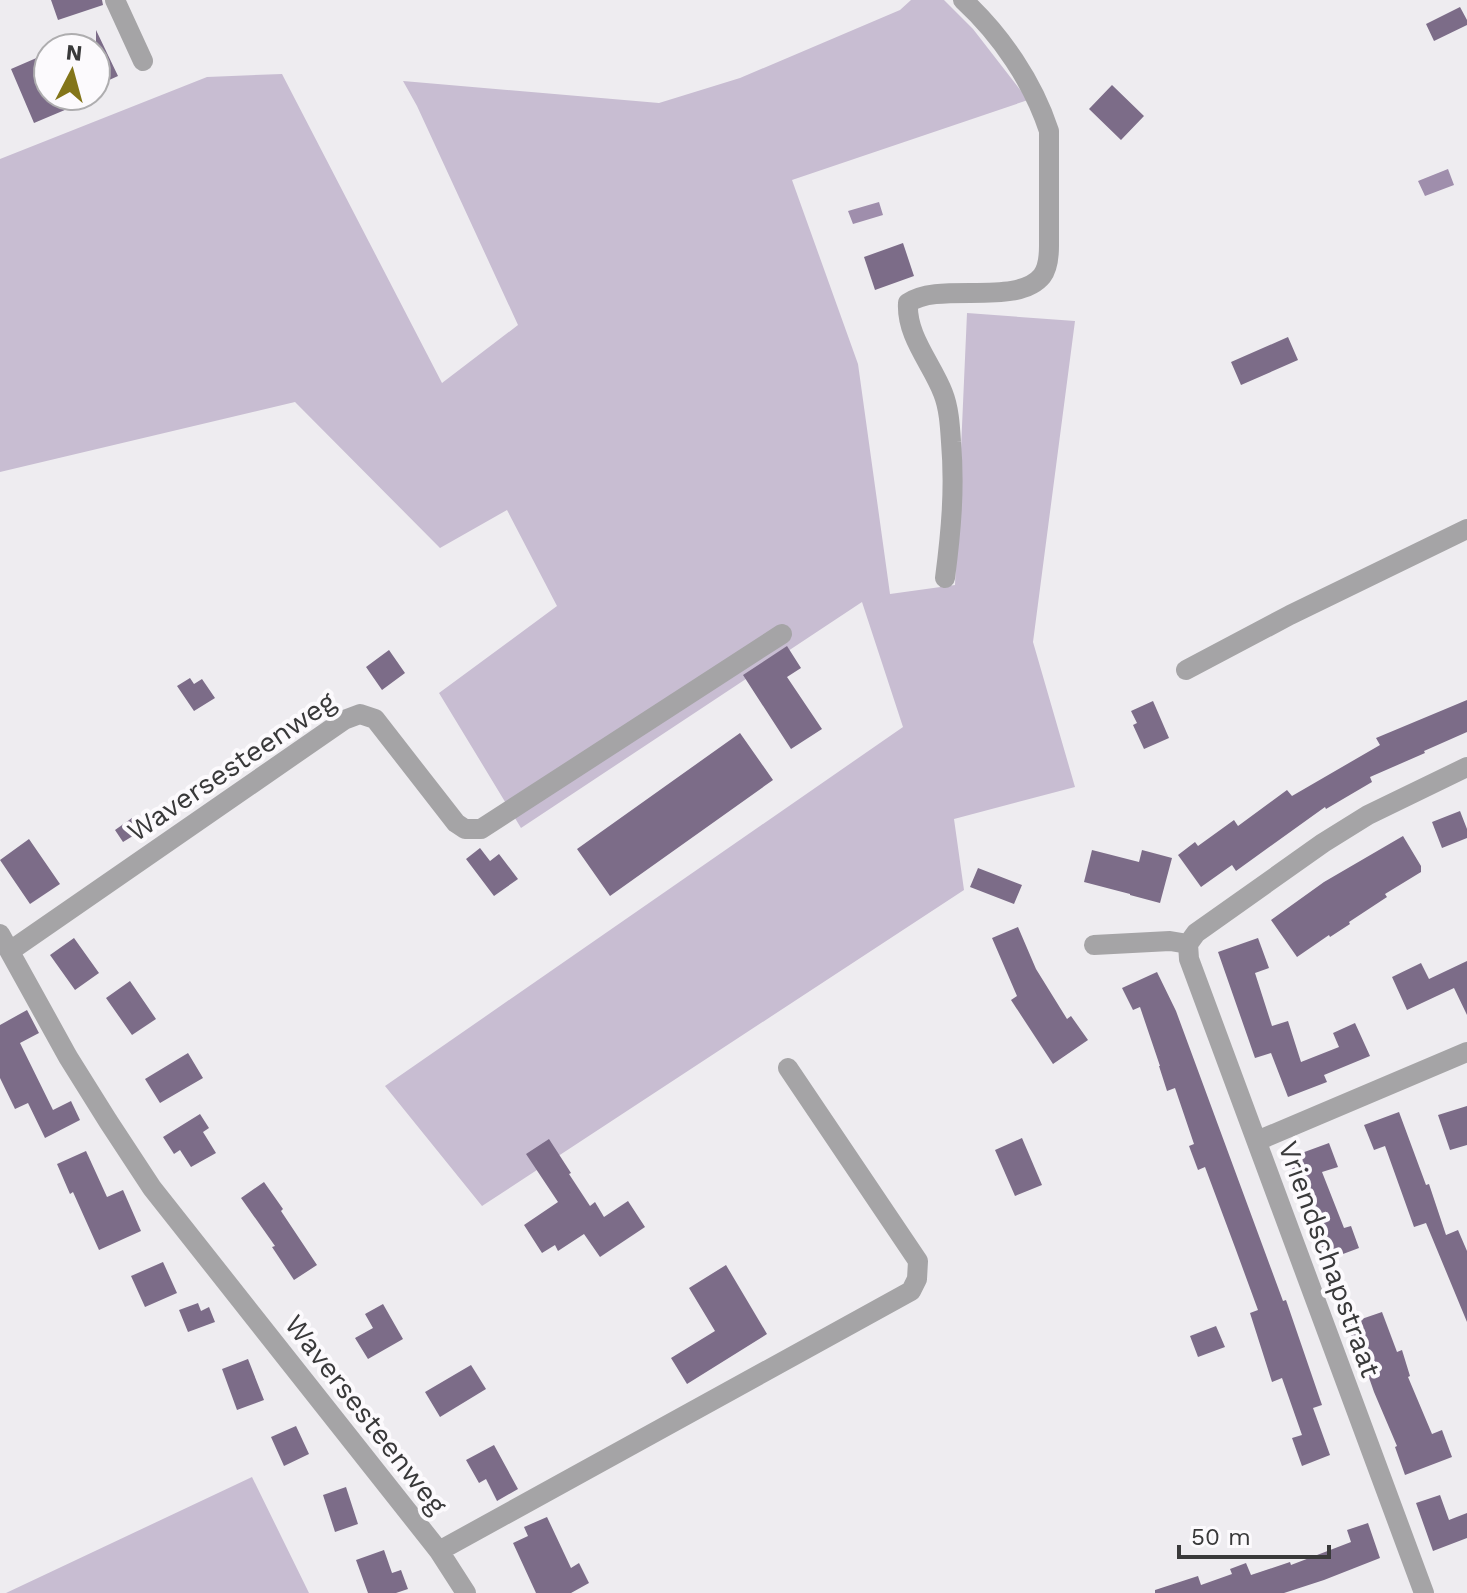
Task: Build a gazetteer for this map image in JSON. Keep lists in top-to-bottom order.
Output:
{
  "streets": {
    "street": ["Waversesteenweg", "Vriendschapstraat"]
  },
  "scale_bar": "50 m",
  "north": "top"
}
